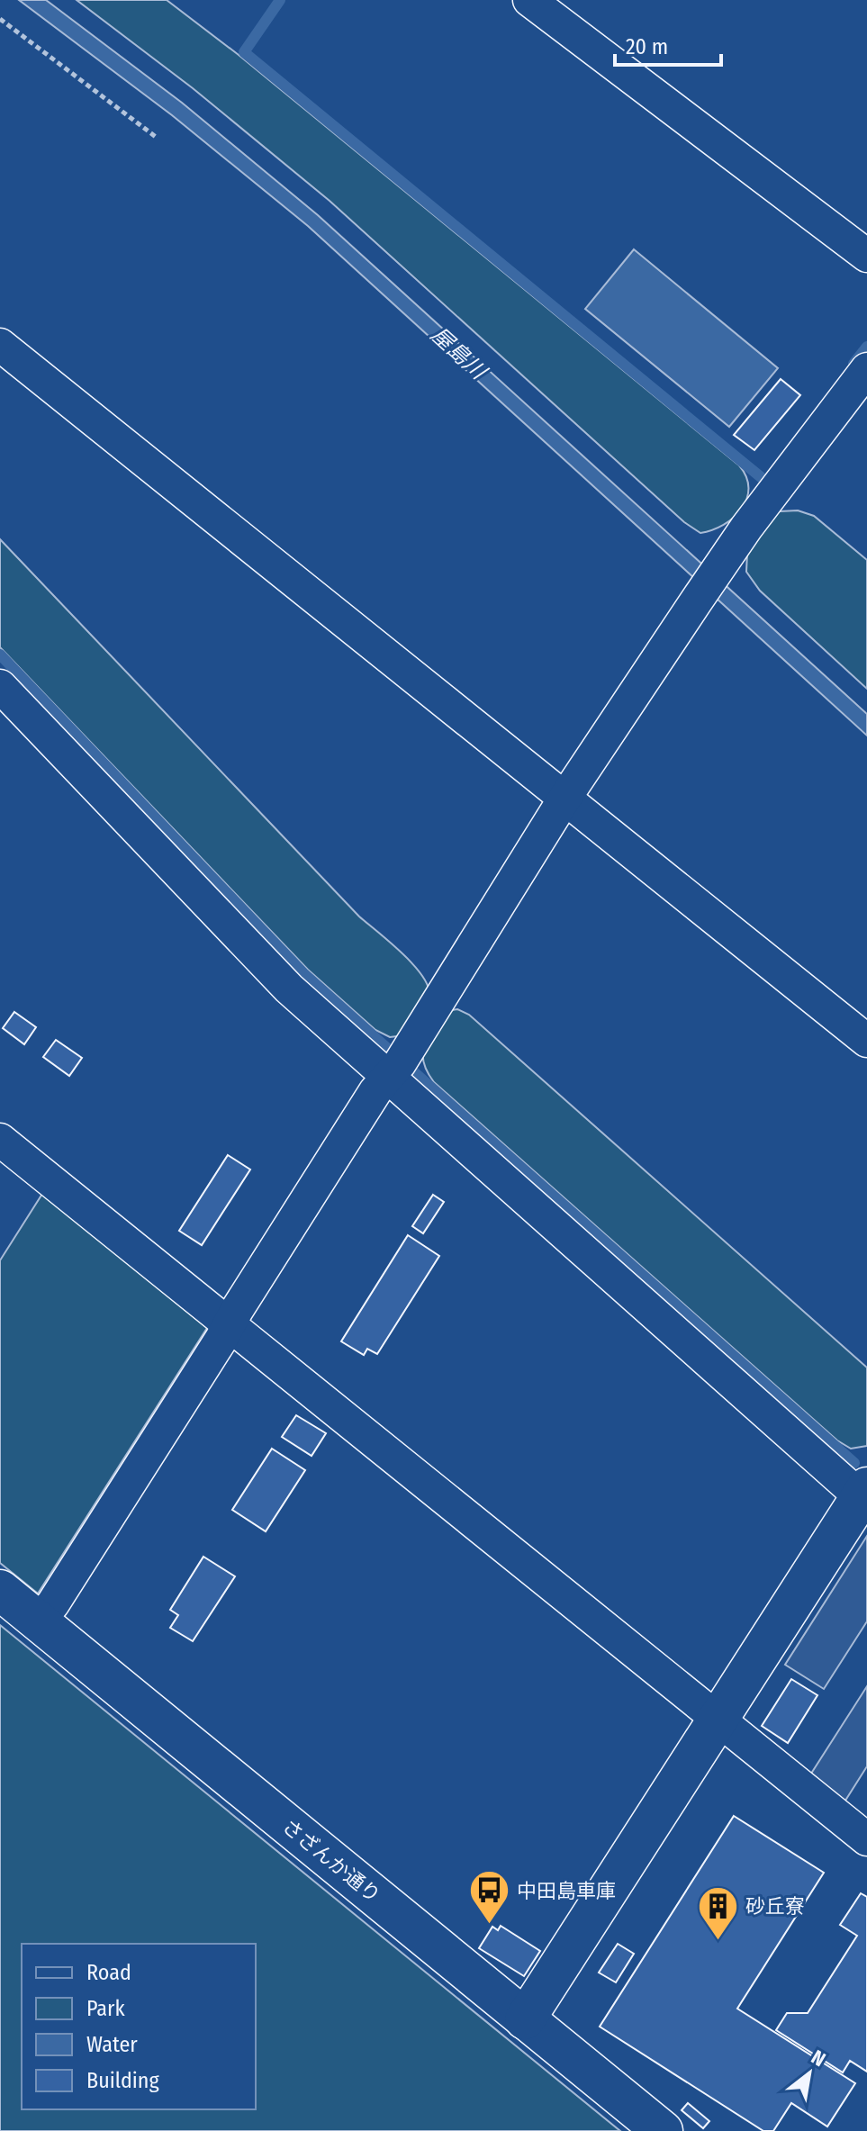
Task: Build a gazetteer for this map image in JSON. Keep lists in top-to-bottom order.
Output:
{
  "streets": {
    "street": ["さざんか通り"]
  },
  "water": ["屋島川"],
  "places": {
    "bus stop": ["中田島車庫"],
    "building": ["砂丘寮"]
  },
  "legend": [
    "Road",
    "Park",
    "Water",
    "Building"
  ],
  "scale_bar": "20 m",
  "north": "top right"
}
